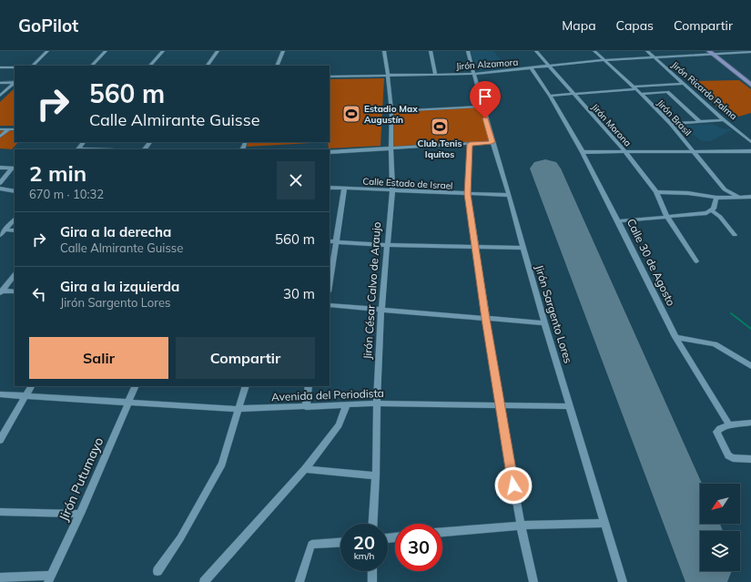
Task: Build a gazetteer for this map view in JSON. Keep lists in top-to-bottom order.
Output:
{
  "streets": {
    "street": [
      "Jirón Alzamora",
      "Jirón Ricardo Palma",
      "Jirón Brasil",
      "Jirón Morona",
      "Calle Estado de Israel",
      "Calle 30 de Agosto",
      "Jirón César Calvo de Araujo",
      "Jirón Sargento Lores",
      "Avenida del Periodista",
      "Jirón Putumayo"
    ]
  },
  "crossings": [
    ["Jirón Alzamora", "Jirón Ricardo Palma"],
    ["Jirón Alzamora", "Jirón Brasil"],
    ["Jirón Alzamora", "Jirón Morona"],
    ["Jirón Alzamora", "Calle 30 de Agosto"],
    ["Jirón Alzamora", "Jirón César Calvo de Araujo"],
    ["Jirón Alzamora", "Jirón Sargento Lores"],
    ["Calle Estado de Israel", "Jirón César Calvo de Araujo"],
    ["Calle Estado de Israel", "Jirón Sargento Lores"],
    ["Jirón César Calvo de Araujo", "Avenida del Periodista"],
    ["Jirón Sargento Lores", "Avenida del Periodista"],
    ["Avenida del Periodista", "Jirón Putumayo"]
  ],
  "places": {
    "sports": ["Estadio Max Augustín", "Club Tenis Iquitos"]
  },
  "north": "bottom left",
  "page": {
    "header": "GoPilot",
    "nav": ["Mapa", "Capas", "Compartir"],
    "turn": ["560 m", "Calle Almirante Guisse"],
    "heading": ["2 min", "670 m · 10:32"],
    "list": [
      {
        "name": "Gira a la derecha",
        "note": "Calle Almirante Guisse",
        "value": "560 m"
      },
      {
        "name": "Gira a la izquierda",
        "note": "Jirón Sargento Lores",
        "value": "30 m"
      }
    ],
    "buttons": ["Salir", "Compartir"],
    "speed": "20 km/h",
    "limit": "30"
  }
}
